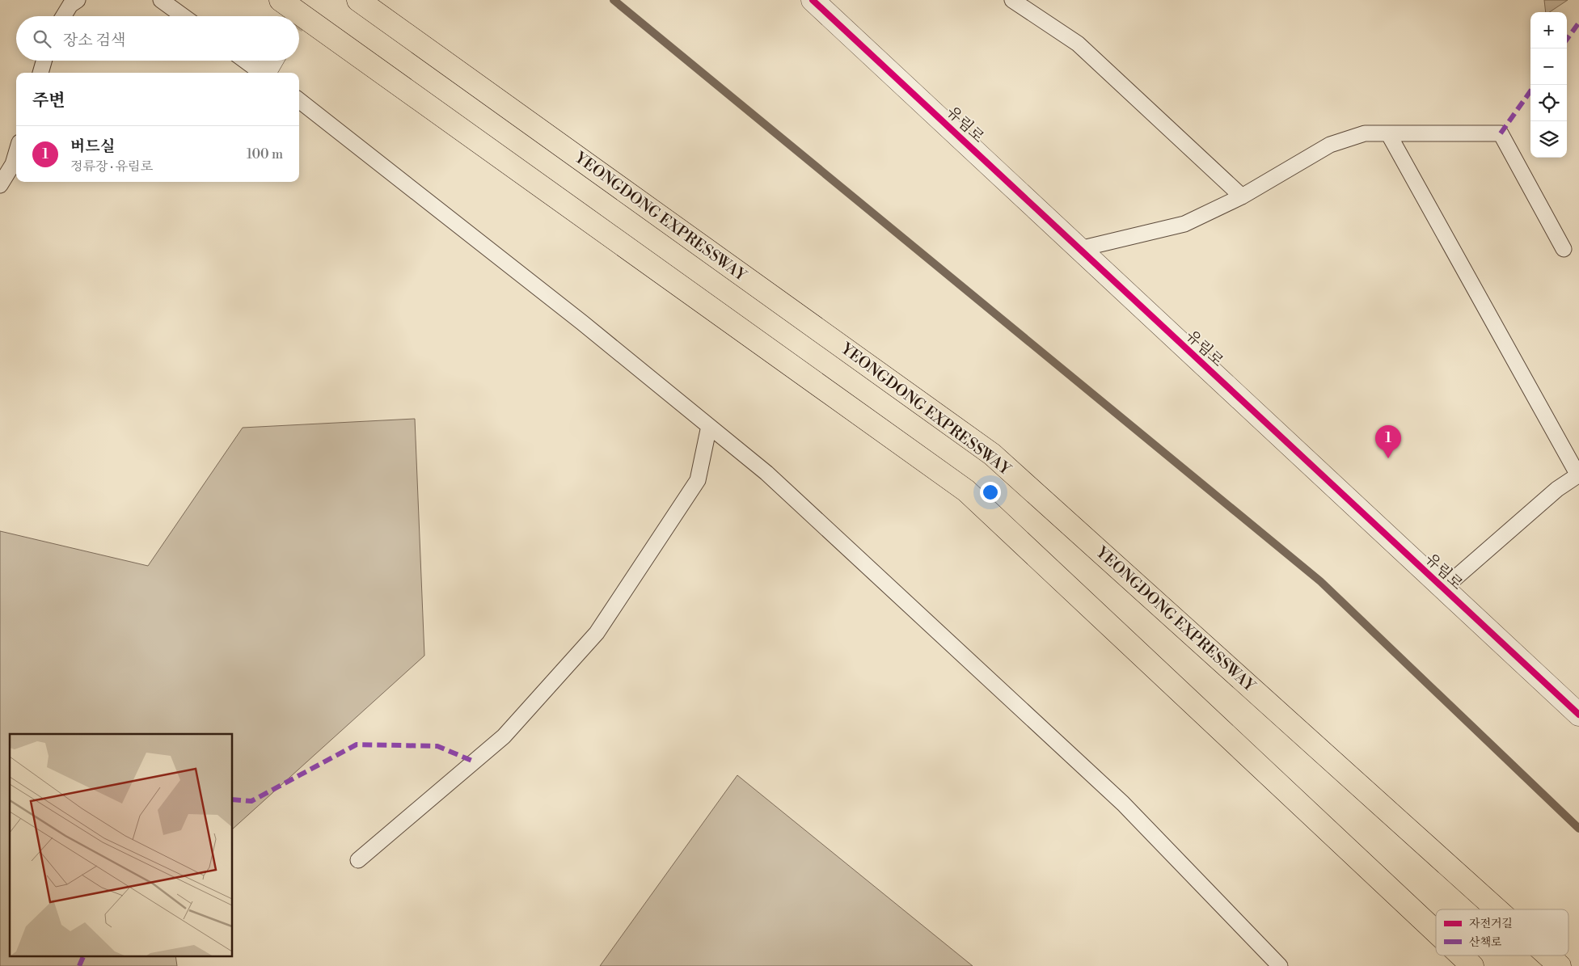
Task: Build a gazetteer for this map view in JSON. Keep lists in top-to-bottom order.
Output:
{
  "streets": {
    "highway": ["YEONGDONG EXPRESSWAY"],
    "street": ["유림로"]
  },
  "legend": ["자전거길", "산책로"],
  "page": {
    "map_buttons": ["+", "−"],
    "search": "장소 검색",
    "heading": "주변",
    "list": [
      {
        "mark": "1",
        "name": "버드실",
        "note": "정류장 · 유림로",
        "value": "100 m"
      }
    ],
    "pins": "1"
  }
}
